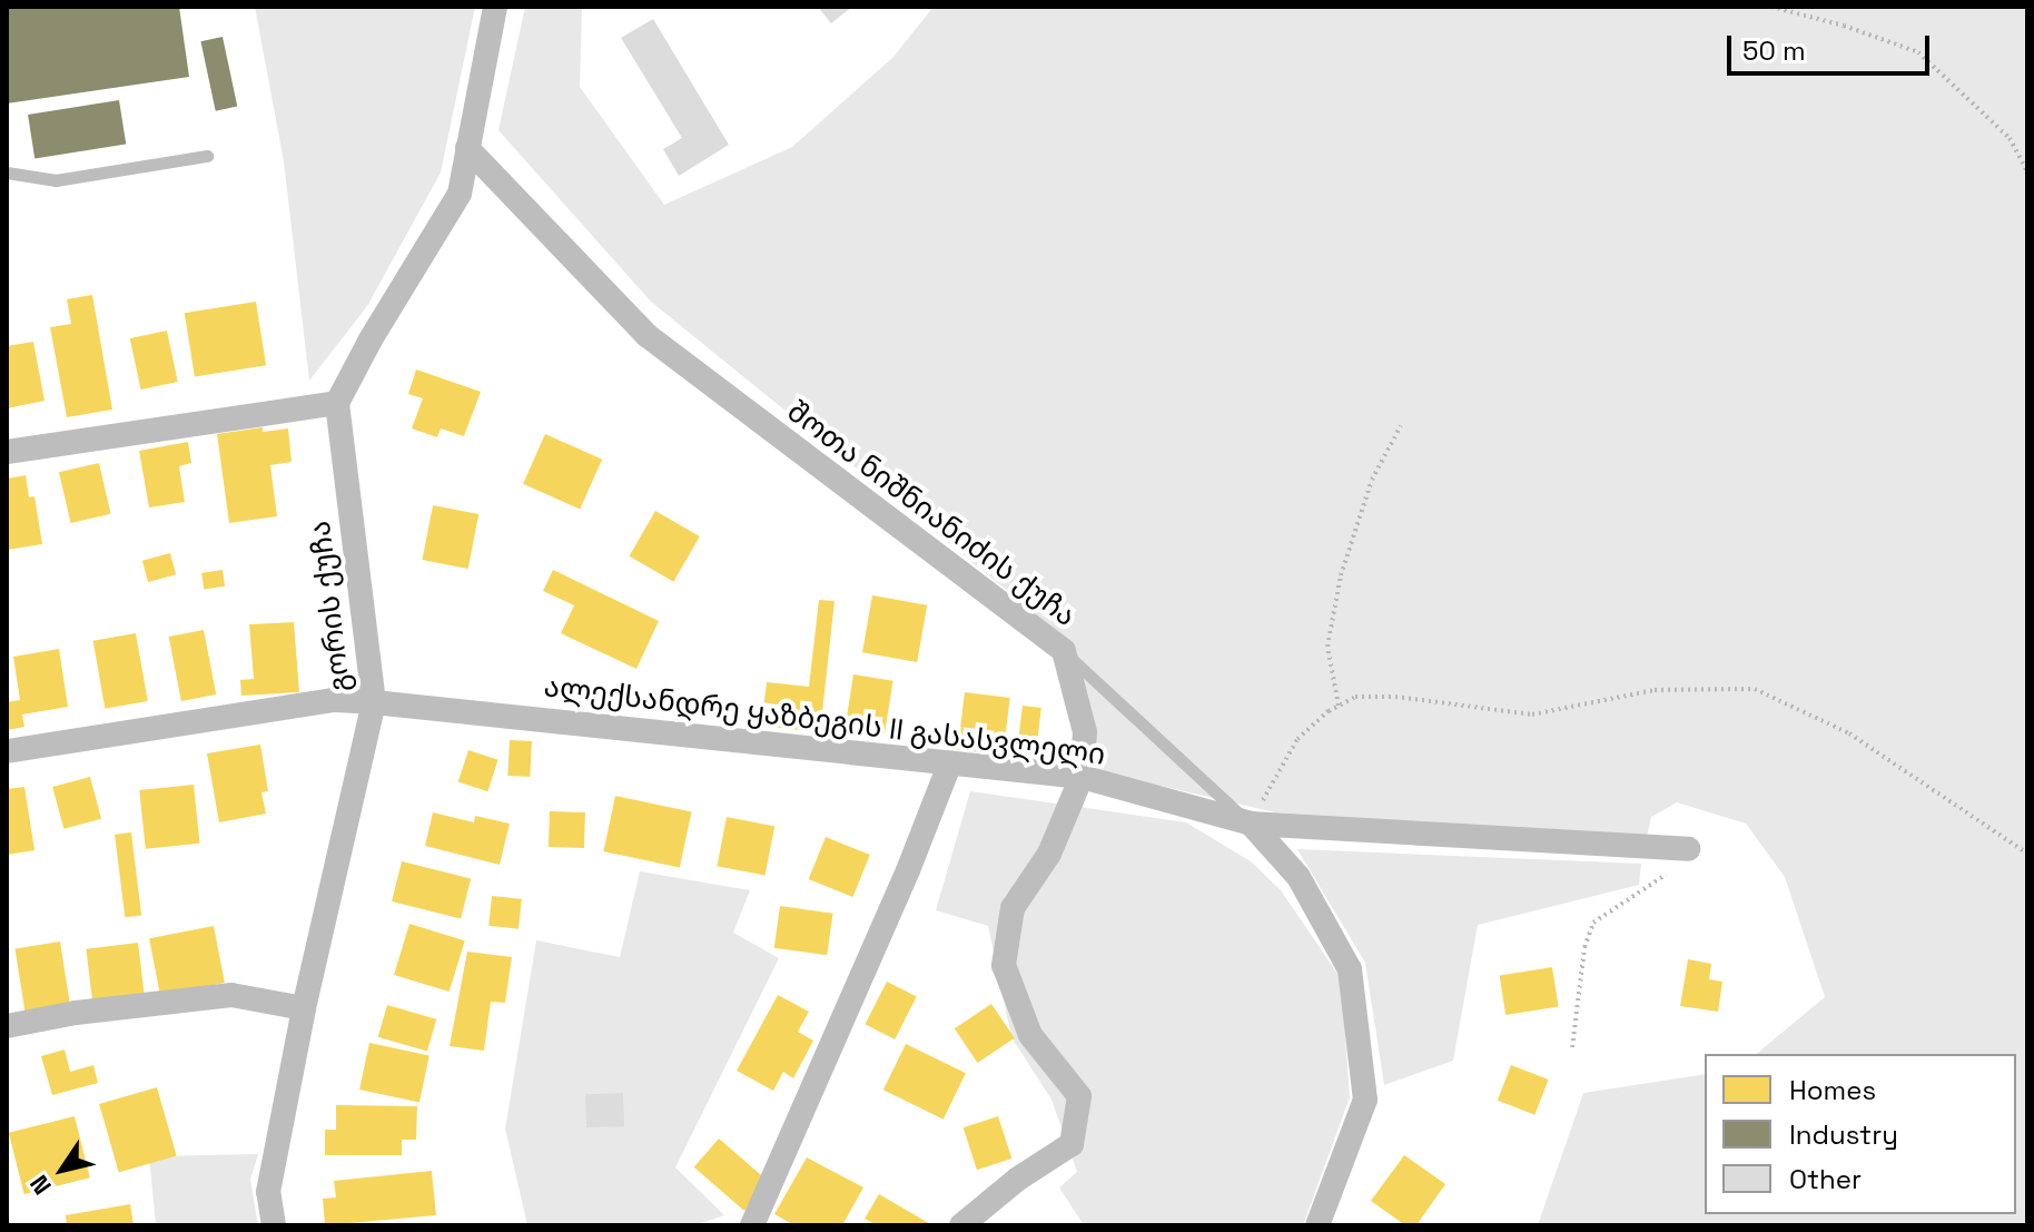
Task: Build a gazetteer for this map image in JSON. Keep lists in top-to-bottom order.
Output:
{
  "streets": {
    "street": ["შოთა ნიშნიანიძის ქუჩა", "გორის ქუჩა", "ალექსანდრე ყაზბეგის II გასასვლელი"]
  },
  "crossings": [
    ["შოთა ნიშნიანიძის ქუჩა", "ალექსანდრე ყაზბეგის II გასასვლელი"],
    ["გორის ქუჩა", "ალექსანდრე ყაზბეგის II გასასვლელი"]
  ],
  "legend": ["Homes", "Industry", "Other"],
  "scale_bar": "50 m",
  "north": "bottom left"
}
